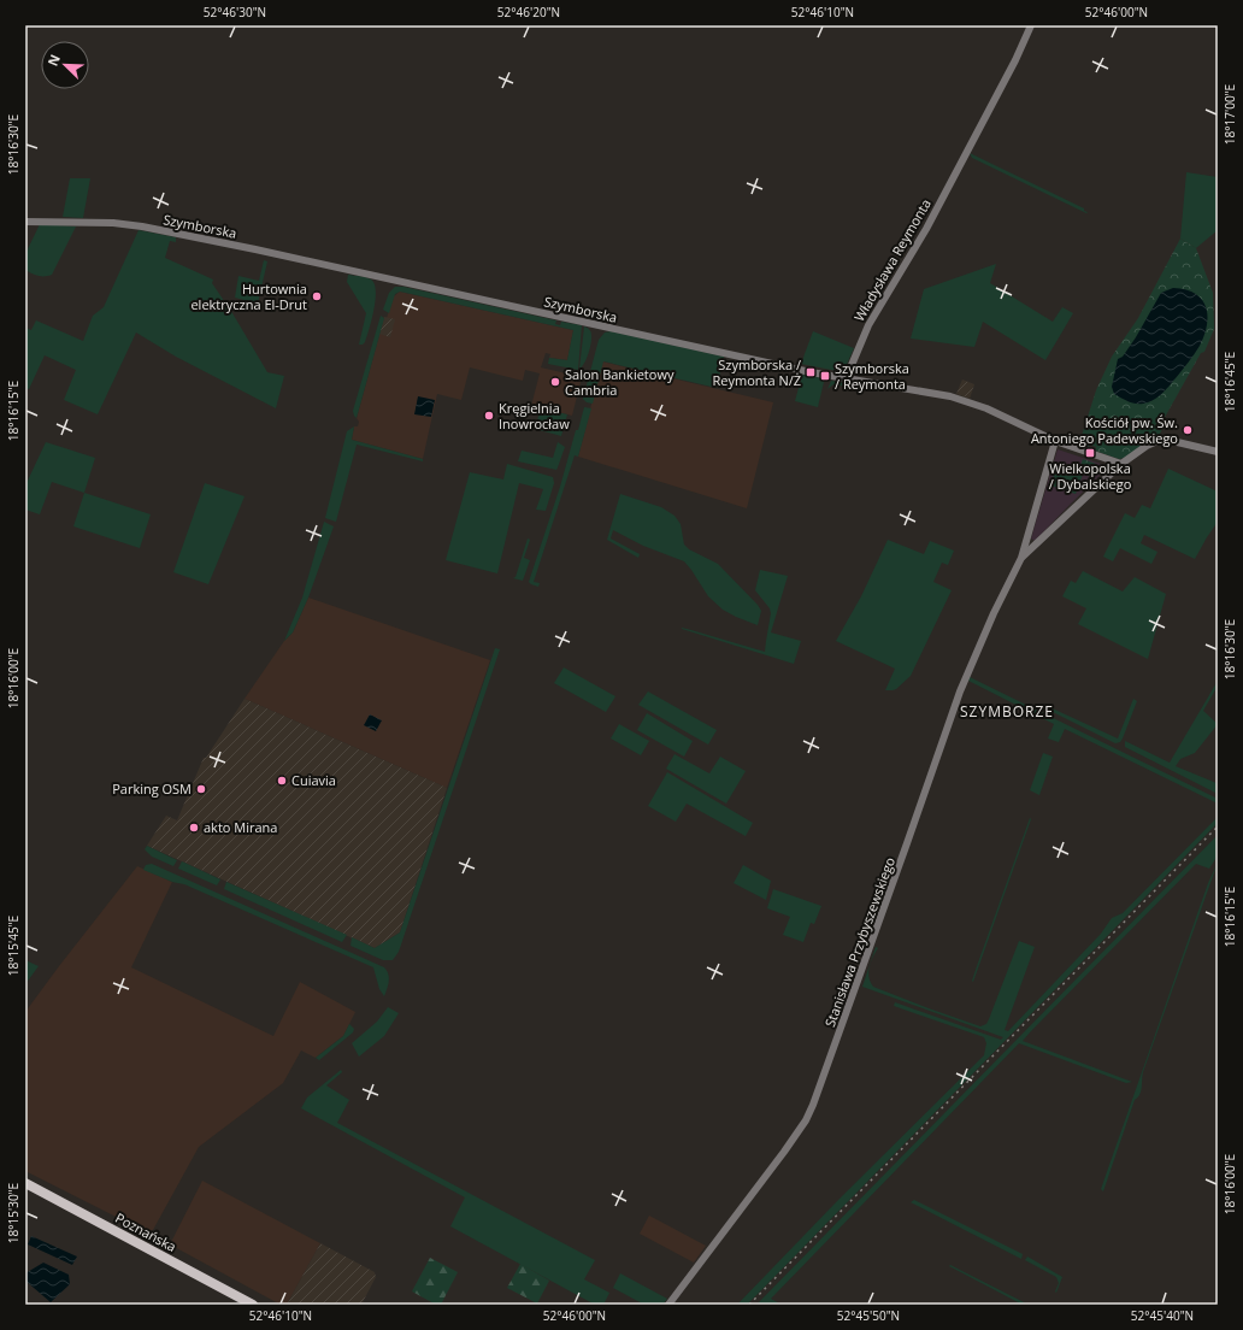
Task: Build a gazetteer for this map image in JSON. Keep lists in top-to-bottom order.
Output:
{
  "streets": {
    "main road": ["Poznańska"],
    "street": ["Szymborska", "Władysława Reymonta", "Stanisława Przybyszewskiego"]
  },
  "crossings": [
    ["Szymborska", "Władysława Reymonta"],
    ["Szymborska", "Stanisława Przybyszewskiego"]
  ],
  "districts": ["SZYMBORZE"],
  "places": {
    "other": [
      "Hurtownia elektryczna El-Drut",
      "Salon Bankietowy Cambria",
      "Kręgielnia Inowrocław",
      "Kościół pw. Św. Antoniego Padewskiego",
      "Cuiavia",
      "Parking OSM",
      "akto Mirana"
    ],
    "transit": ["Szymborska / Reymonta N/Ż", "Szymborska / Reymonta", "Wielkopolska / Dybalskiego"]
  },
  "north": "top left",
  "coordinates": [
    "52°46'30\"N",
    "52°46'20\"N",
    "52°46'10\"N",
    "52°46'00\"N",
    "18°17'00\"E",
    "18°16'30\"E",
    "18°16'45\"E",
    "18°16'15\"E",
    "18°16'00\"E",
    "18°15'45\"E",
    "18°15'30\"E",
    "52°45'50\"N",
    "52°45'40\"N"
  ]
}
